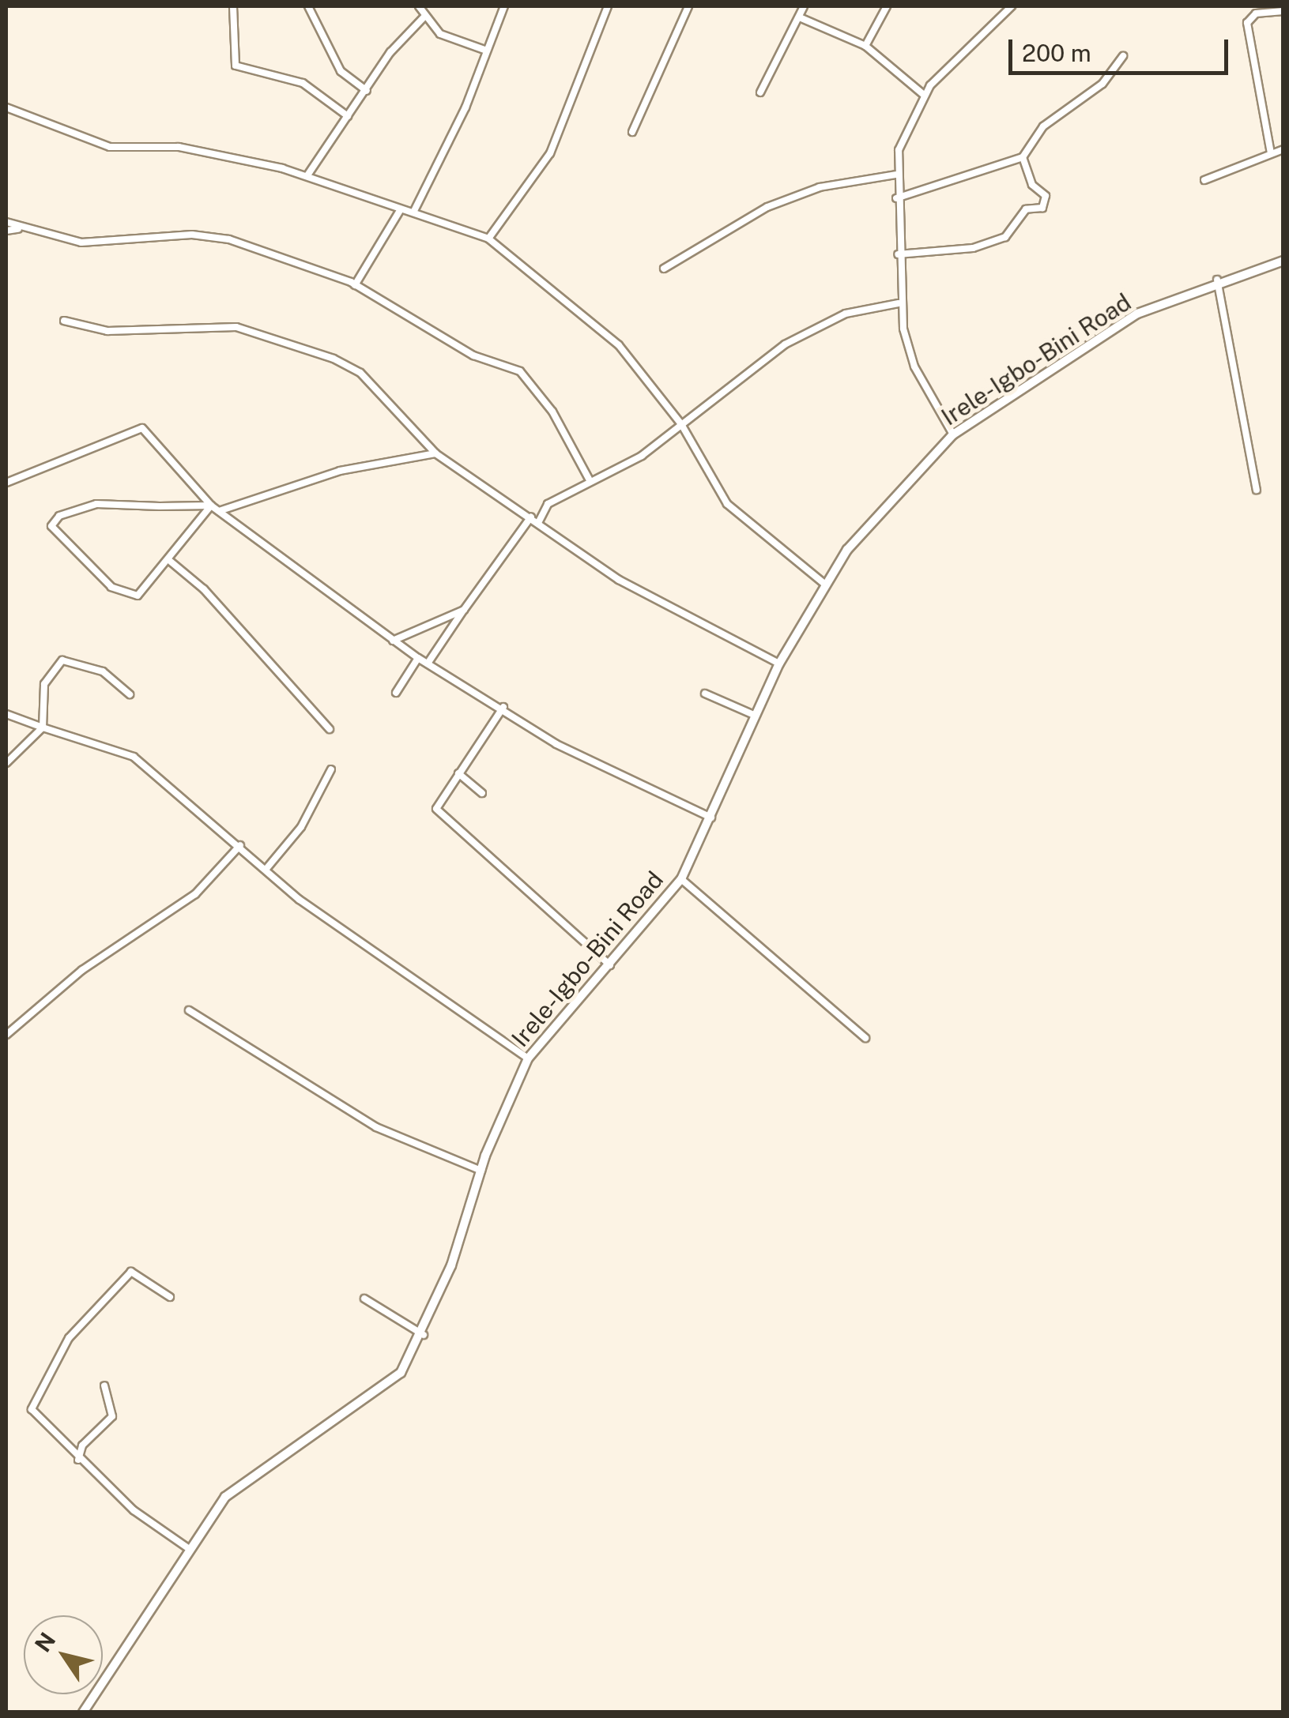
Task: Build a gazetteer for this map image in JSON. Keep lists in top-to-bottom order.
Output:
{
  "streets": {
    "street": ["Irele-Igbo-Bini Road"]
  },
  "scale_bar": "200 m",
  "north": "top left"
}
